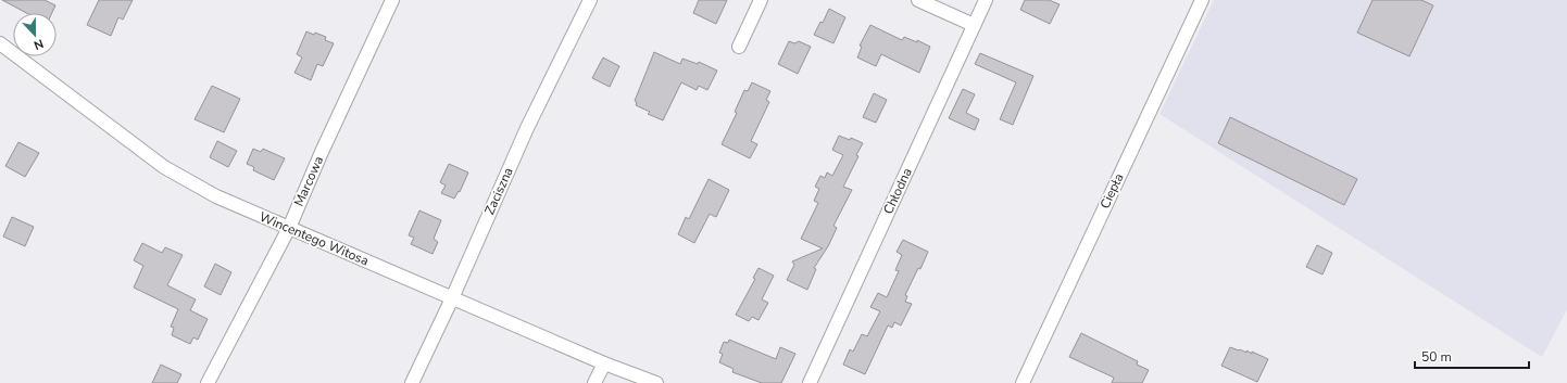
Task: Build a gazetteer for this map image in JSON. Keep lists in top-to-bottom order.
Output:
{
  "streets": {
    "street": [
      "Marcowa",
      "Zaciszna",
      "Chłodna",
      "Ciepła",
      "Wincentego Witosa"
    ]
  },
  "crossings": [
    ["Marcowa", "Wincentego Witosa"],
    ["Zaciszna", "Wincentego Witosa"]
  ],
  "scale_bar": "50 m",
  "north": "bottom"
}
